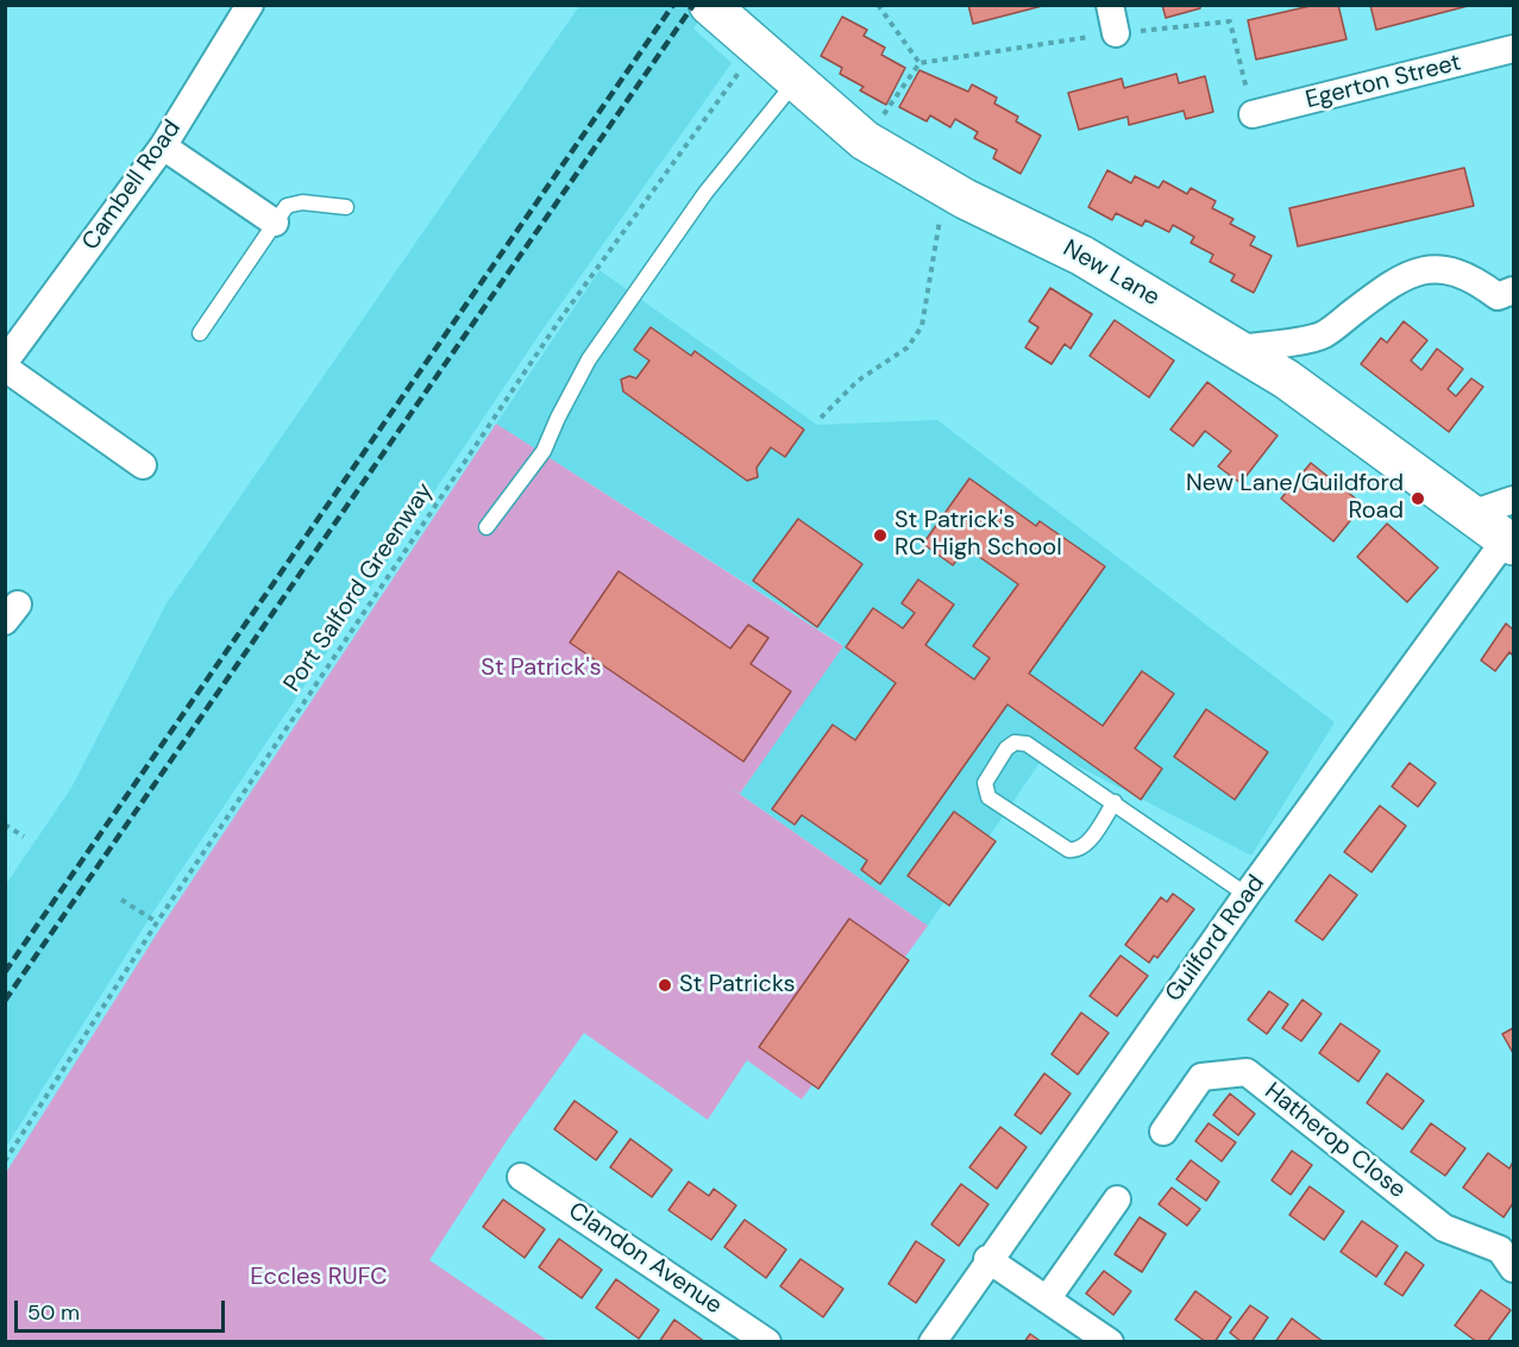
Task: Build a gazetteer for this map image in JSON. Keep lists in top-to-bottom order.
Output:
{
  "streets": {
    "street": [
      "Egerton Street",
      "Cambell Road",
      "New Lane",
      "Guilford Road",
      "Hatherop Close",
      "Clandon Avenue"
    ],
    "path": ["Port Salford Greenway"]
  },
  "crossings": [
    ["New Lane", "Port Salford Greenway"],
    ["New Lane", "Guilford Road"]
  ],
  "parks": ["St Patrick's", "Eccles RUFC"],
  "places": ["New Lane/Guildford Road", "St Patrick's RC High School", "St Patricks"],
  "scale_bar": "50 m"
}
